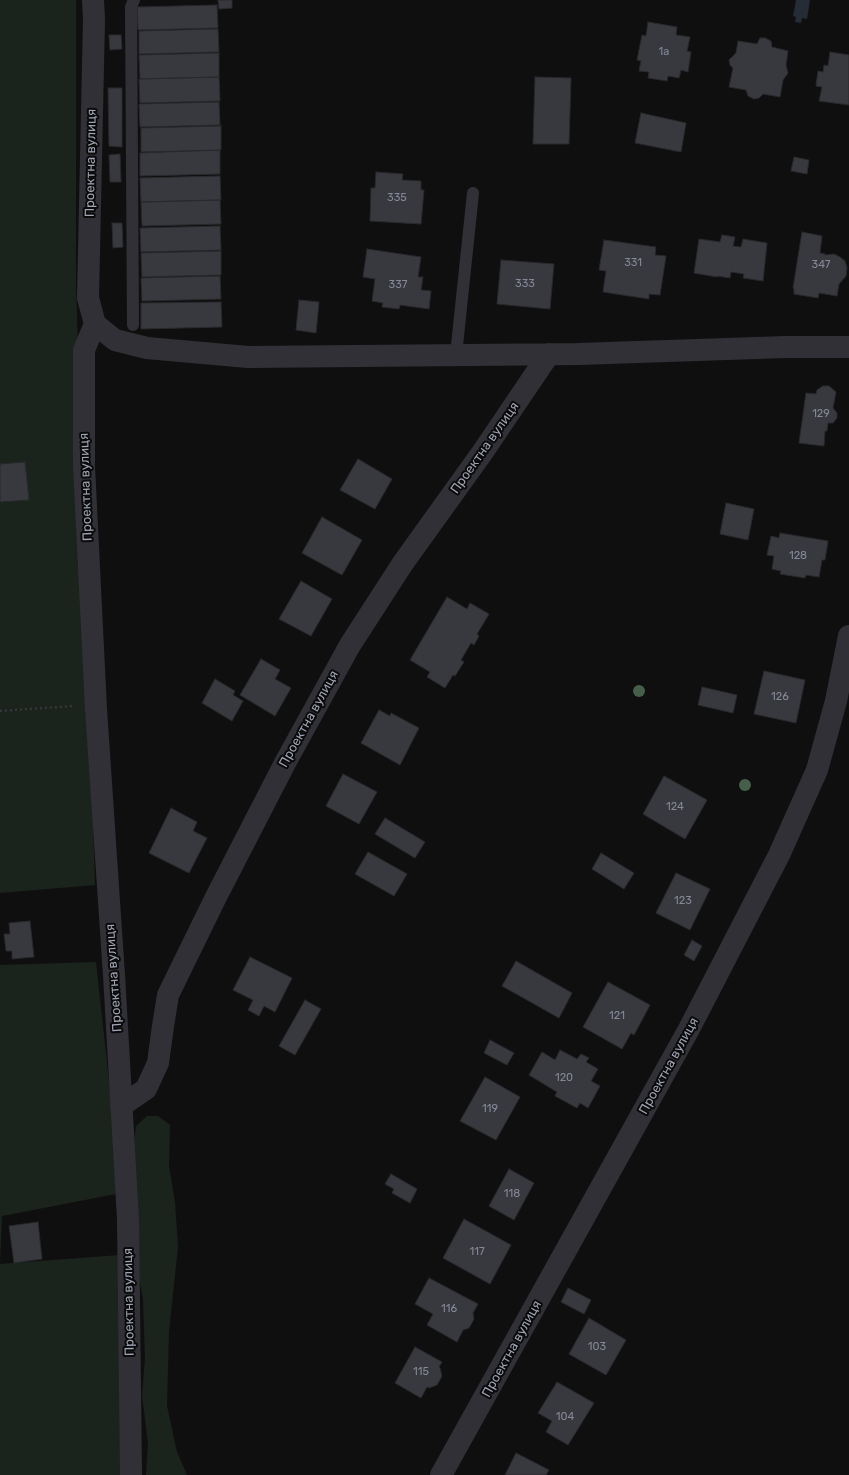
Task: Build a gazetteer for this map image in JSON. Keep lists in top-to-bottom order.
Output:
{
  "streets": {
    "street": ["Проектна вулиця"]
  },
  "house_numbers": [
    "1а",
    "335",
    "331",
    "347",
    "333",
    "337",
    "129",
    "128",
    "126",
    "124",
    "123",
    "121",
    "120",
    "119",
    "118",
    "117",
    "116",
    "103",
    "115",
    "104"
  ]
}
